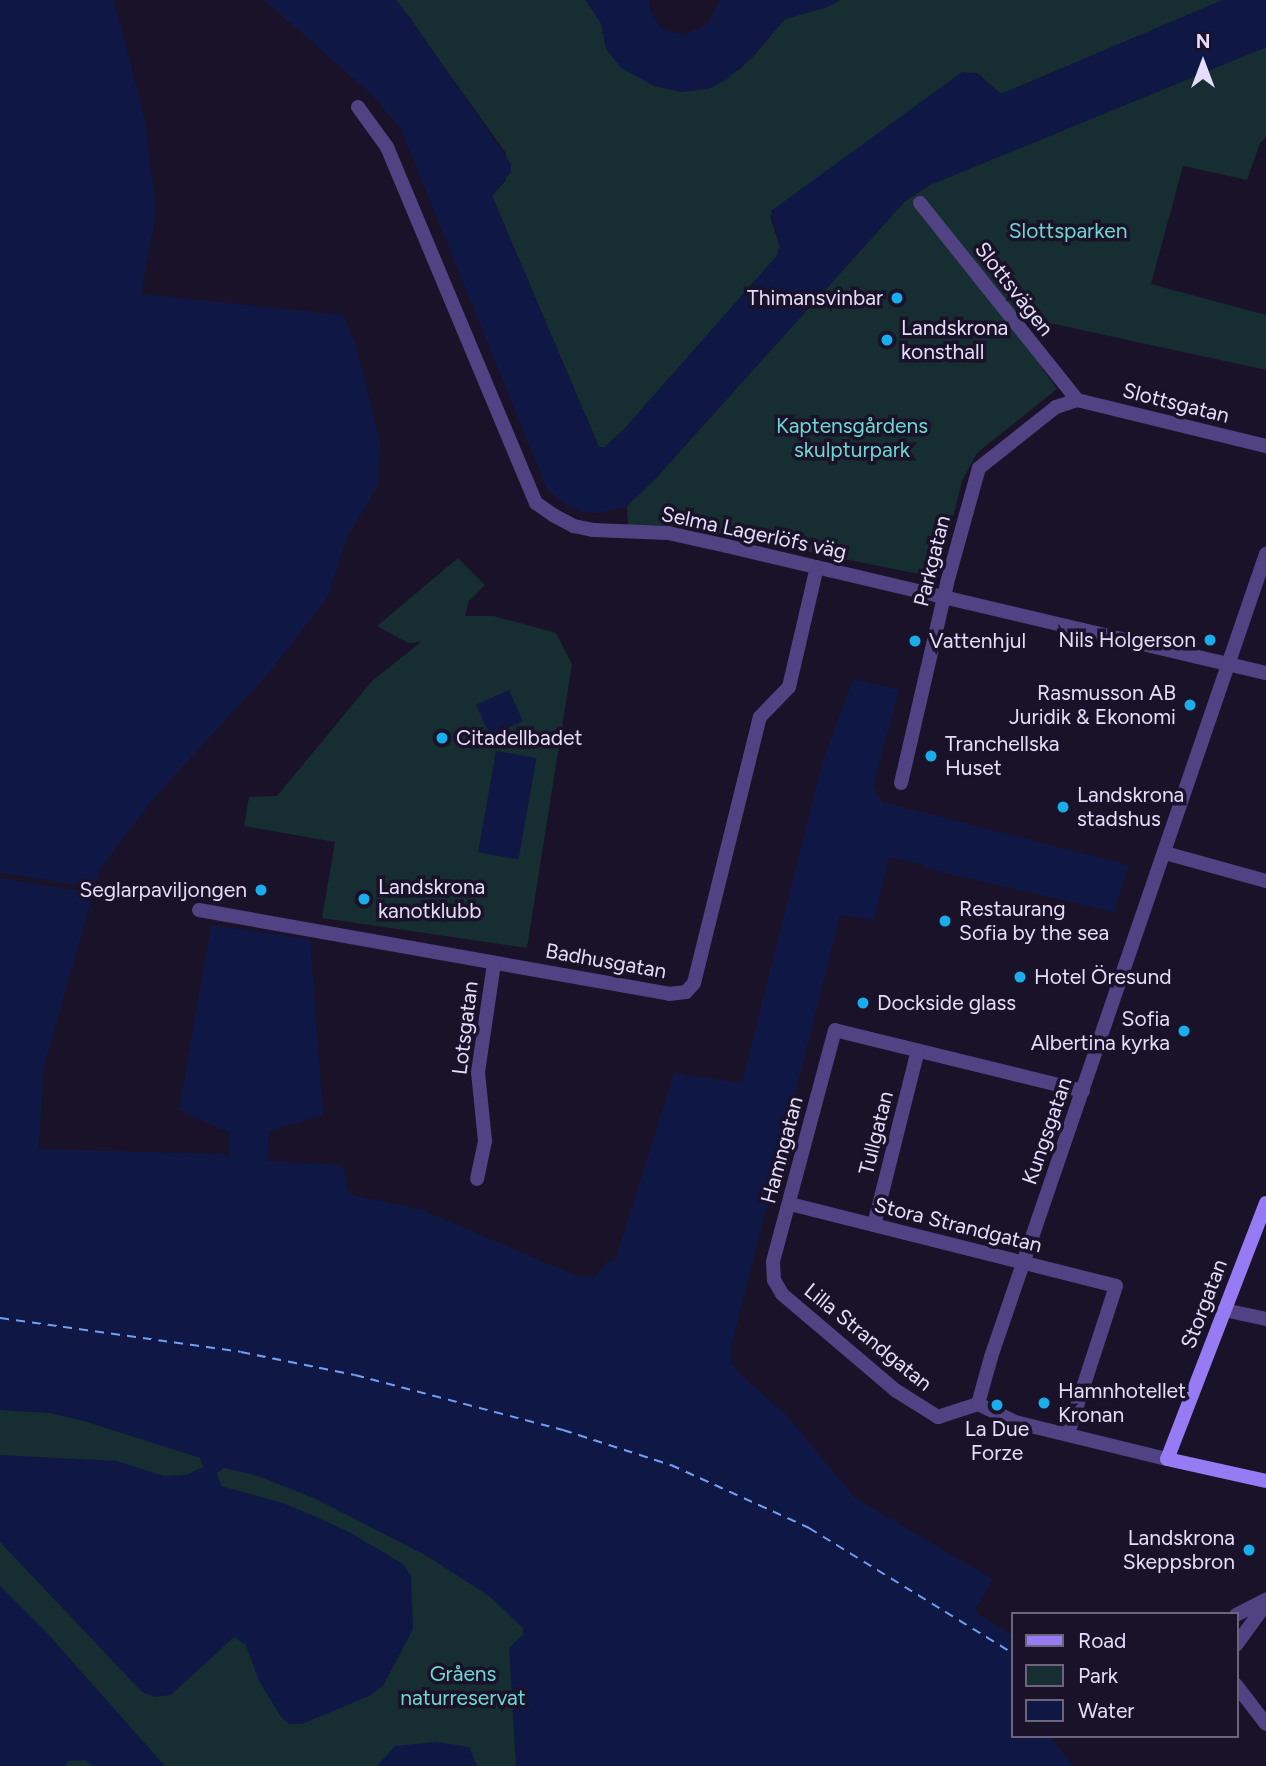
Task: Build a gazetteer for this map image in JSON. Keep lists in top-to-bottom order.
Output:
{
  "streets": {
    "street": [
      "Slottsvägen",
      "Slottsgatan",
      "Selma Lagerlöfs väg",
      "Parkgatan",
      "Badhusgatan",
      "Lotsgatan",
      "Kungsgatan",
      "Tullgatan",
      "Hamngatan",
      "Stora Strandgatan",
      "Storgatan",
      "Lilla Strandgatan"
    ]
  },
  "crossings": [
    ["Slottsvägen", "Slottsgatan"],
    ["Slottsvägen", "Parkgatan"],
    ["Slottsgatan", "Parkgatan"],
    ["Selma Lagerlöfs väg", "Parkgatan"],
    ["Selma Lagerlöfs väg", "Badhusgatan"],
    ["Selma Lagerlöfs väg", "Kungsgatan"],
    ["Badhusgatan", "Lotsgatan"],
    ["Kungsgatan", "Stora Strandgatan"],
    ["Kungsgatan", "Lilla Strandgatan"],
    ["Tullgatan", "Hamngatan"],
    ["Tullgatan", "Stora Strandgatan"],
    ["Hamngatan", "Stora Strandgatan"],
    ["Hamngatan", "Lilla Strandgatan"]
  ],
  "parks": ["Slottsparken", "Kaptensgårdens skulpturpark", "Gråens naturreservat"],
  "places": [
    "Thimansvinbar",
    "Landskrona konsthall",
    "Nils Holgerson",
    "Vattenhjul",
    "Rasmusson AB Juridik & Ekonomi",
    "Citadellbadet",
    "Tranchellska Huset",
    "Landskrona stadshus",
    "Seglarpaviljongen",
    "Landskrona kanotklubb",
    "Restaurang Sofia by the sea",
    "Hotel Öresund",
    "Dockside glass",
    "Sofia Albertina kyrka",
    "Hamnhotellet Kronan",
    "La Due Forze",
    "Landskrona Skeppsbron"
  ],
  "legend": ["Road", "Park", "Water"],
  "north": "top"
}
